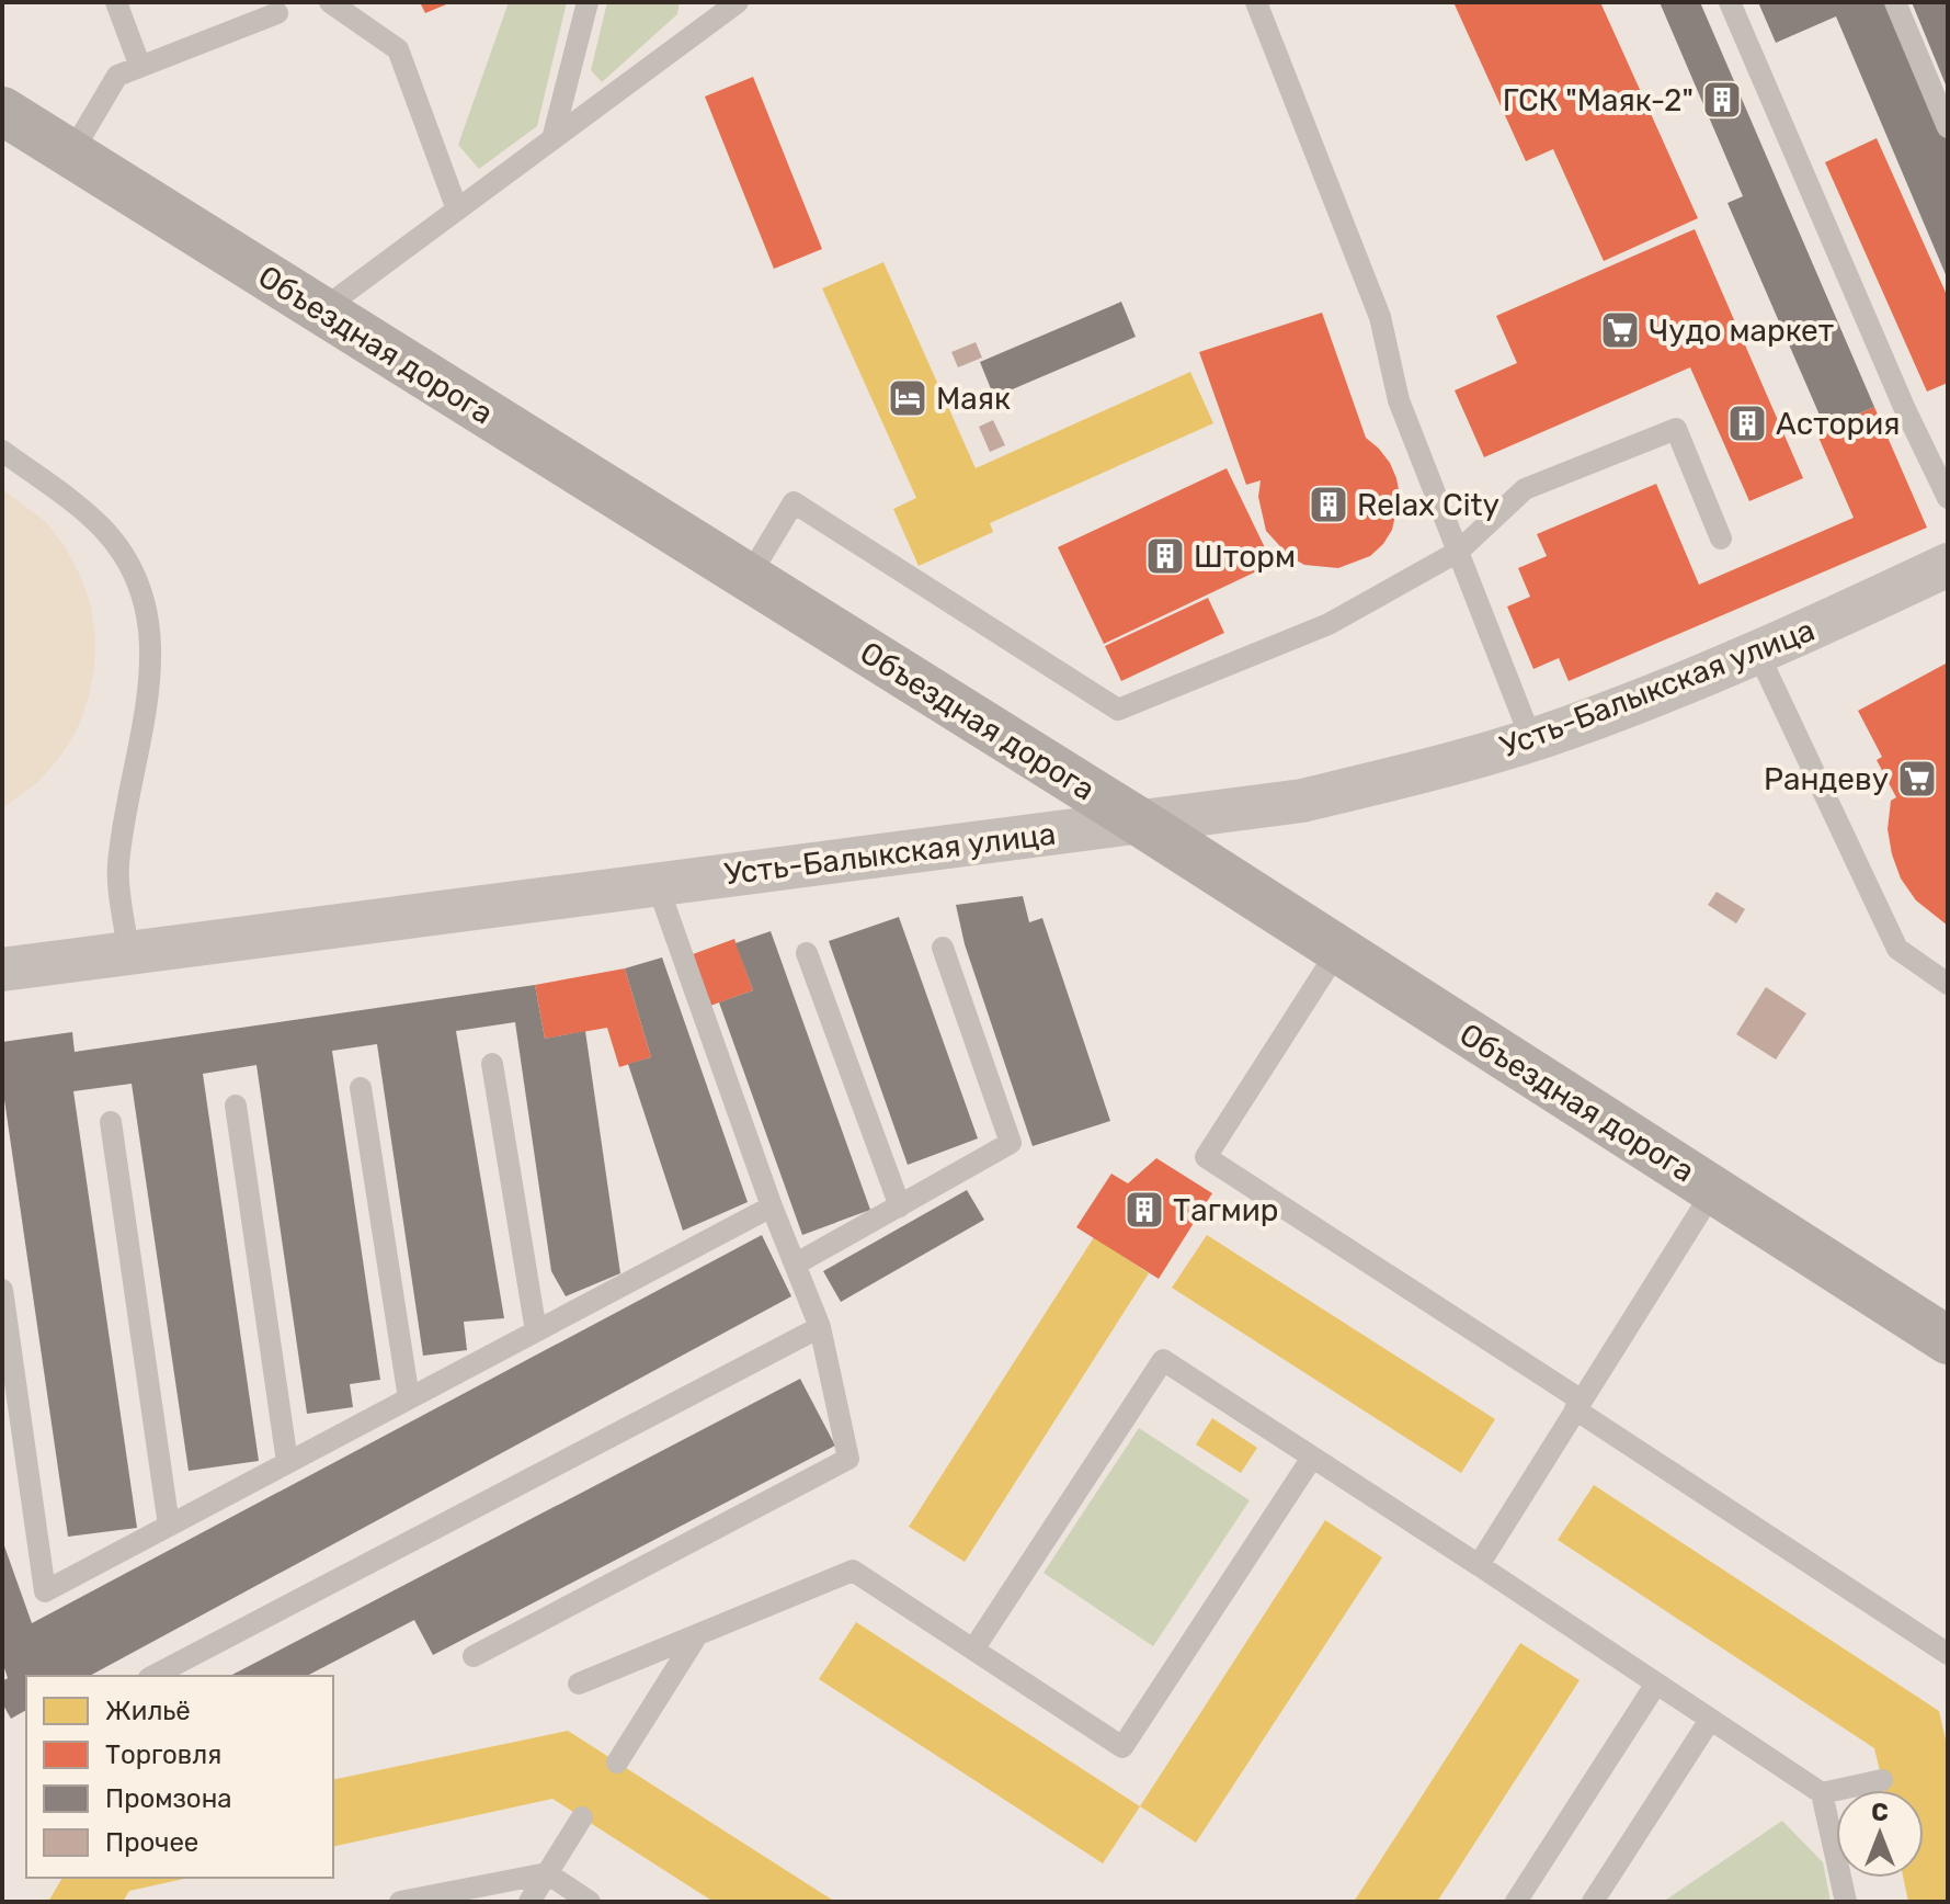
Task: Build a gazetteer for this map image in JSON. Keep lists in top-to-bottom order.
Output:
{
  "streets": {
    "main road": ["Объездная дорога"],
    "street": ["Усть-Балыкская улица"]
  },
  "crossings": [
    ["Объездная дорога", "Усть-Балыкская улица"]
  ],
  "places": {
    "building": [
      "ГСК \"Маяк-2\"",
      "Астория",
      "Relax City",
      "Шторм",
      "Тагмир"
    ],
    "supermarket": ["Чудо маркет", "Рандеву"],
    "hotel": ["Маяк"]
  },
  "legend": [
    "Жильё",
    "Торговля",
    "Промзона",
    "Прочее"
  ],
  "north": "top"
}
